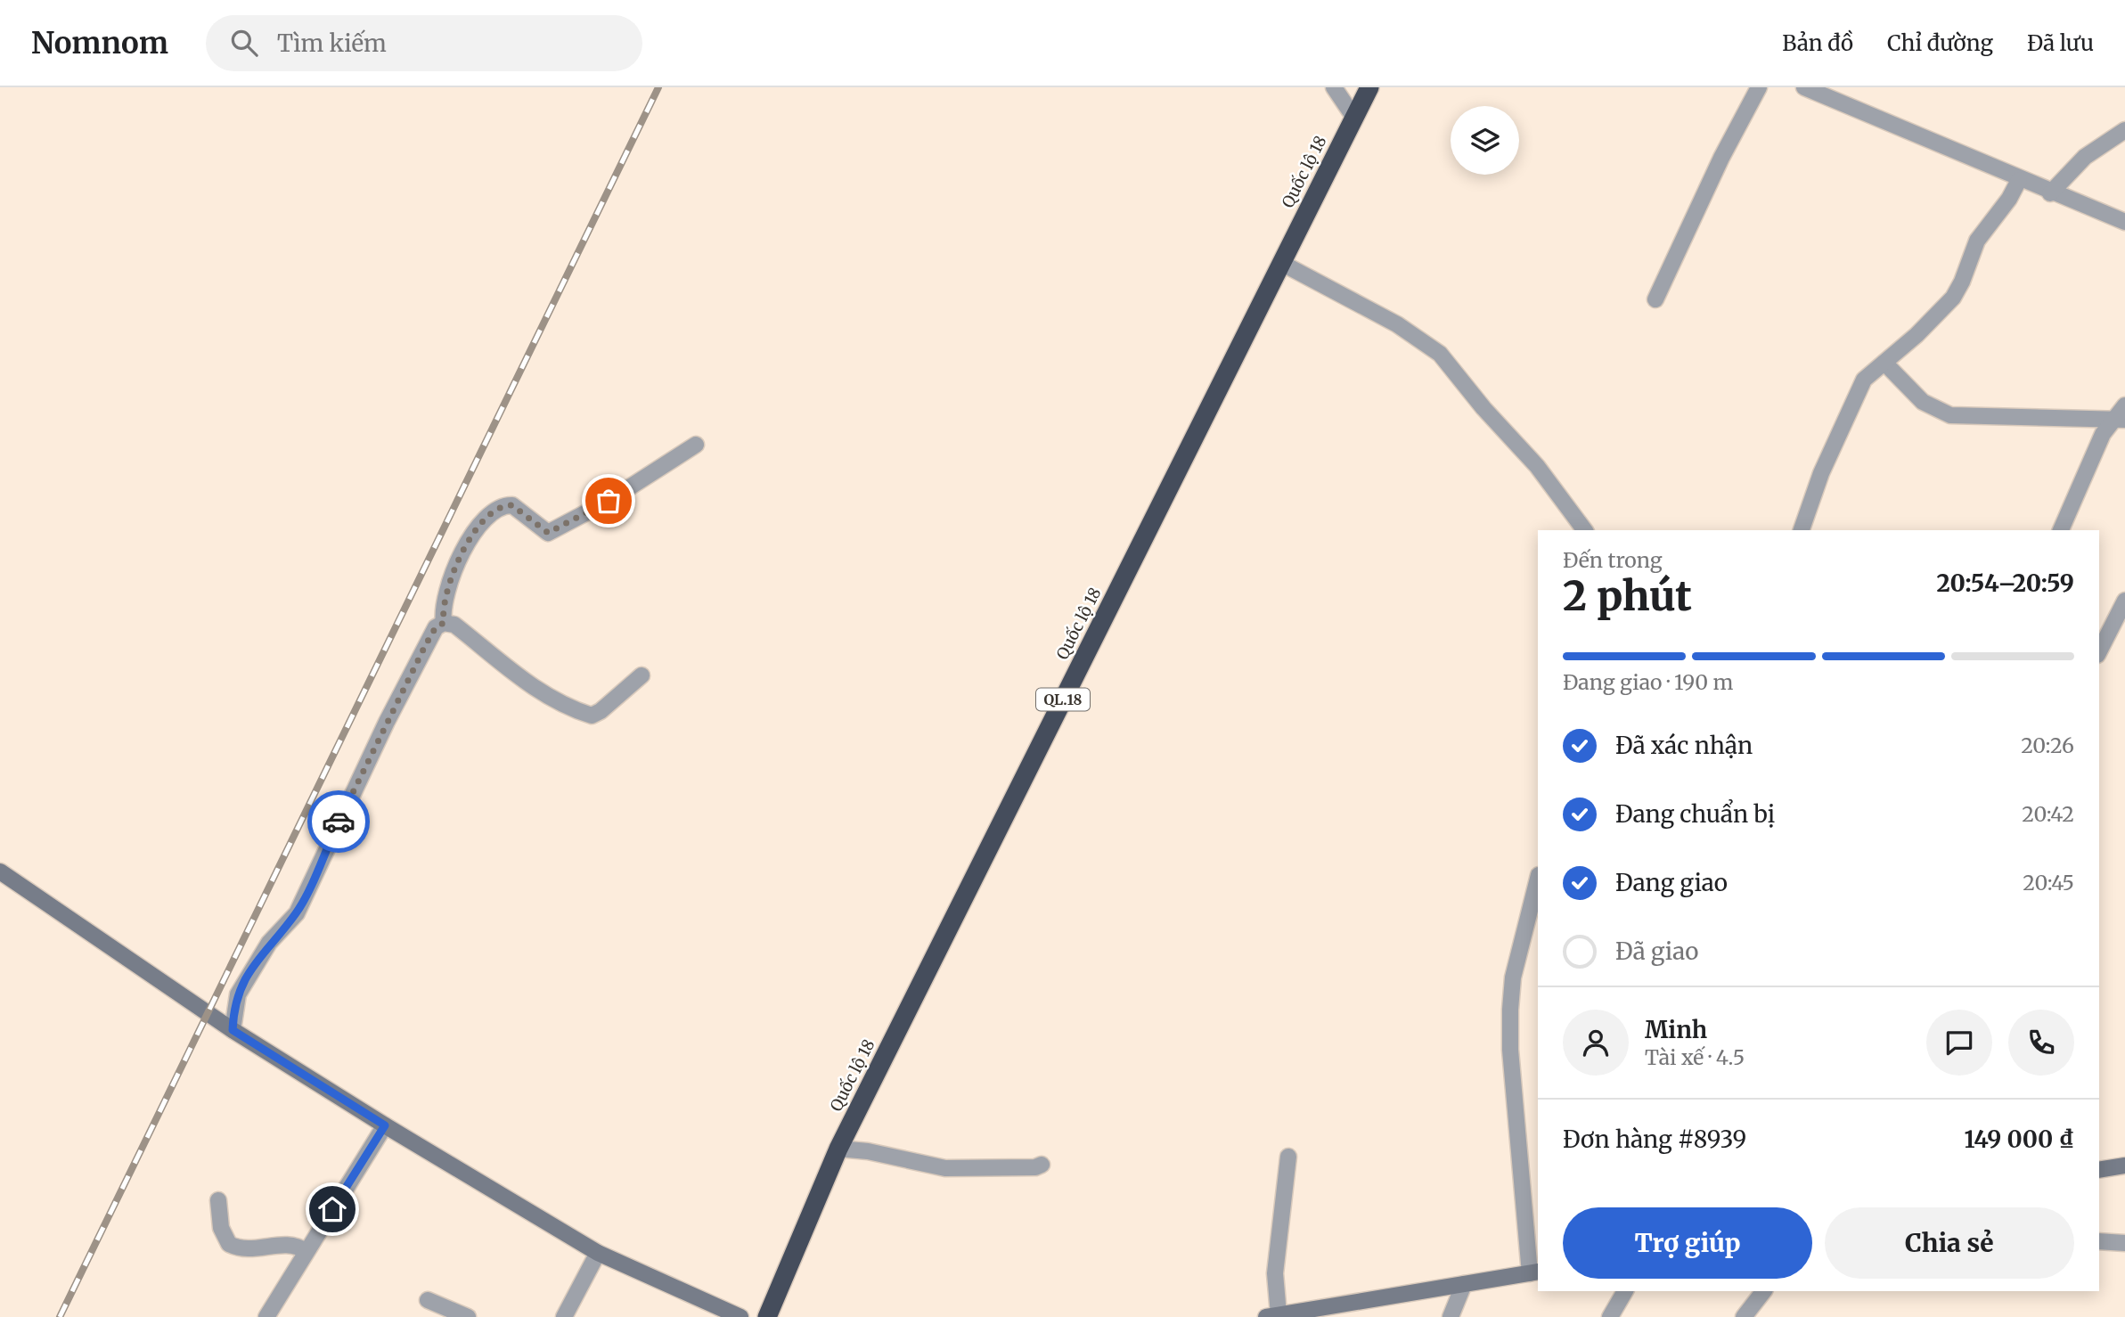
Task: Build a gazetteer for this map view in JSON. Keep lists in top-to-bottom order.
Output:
{
  "streets": {
    "highway": ["Quốc lộ 18", "QL.18"]
  },
  "page": {
    "header": "Nomnom",
    "search": "Tìm kiếm",
    "nav": ["Bản đồ", "Chỉ đường", "Đã lưu"],
    "heading": ["2 phút", "Đến trong", "20:54–20:59"],
    "panel": [
      "Minh",
      "Tài xế · 4.5",
      "Đơn hàng #8939",
      "149 000 ₫"
    ],
    "bar": "Đang giao · 190 m",
    "list": [
      ["Đã xác nhận", "20:26"],
      ["Đang chuẩn bị", "20:42"],
      ["Đang giao", "20:45"],
      "Đã giao"
    ],
    "buttons": ["Trợ giúp", "Chia sẻ"]
  }
}
